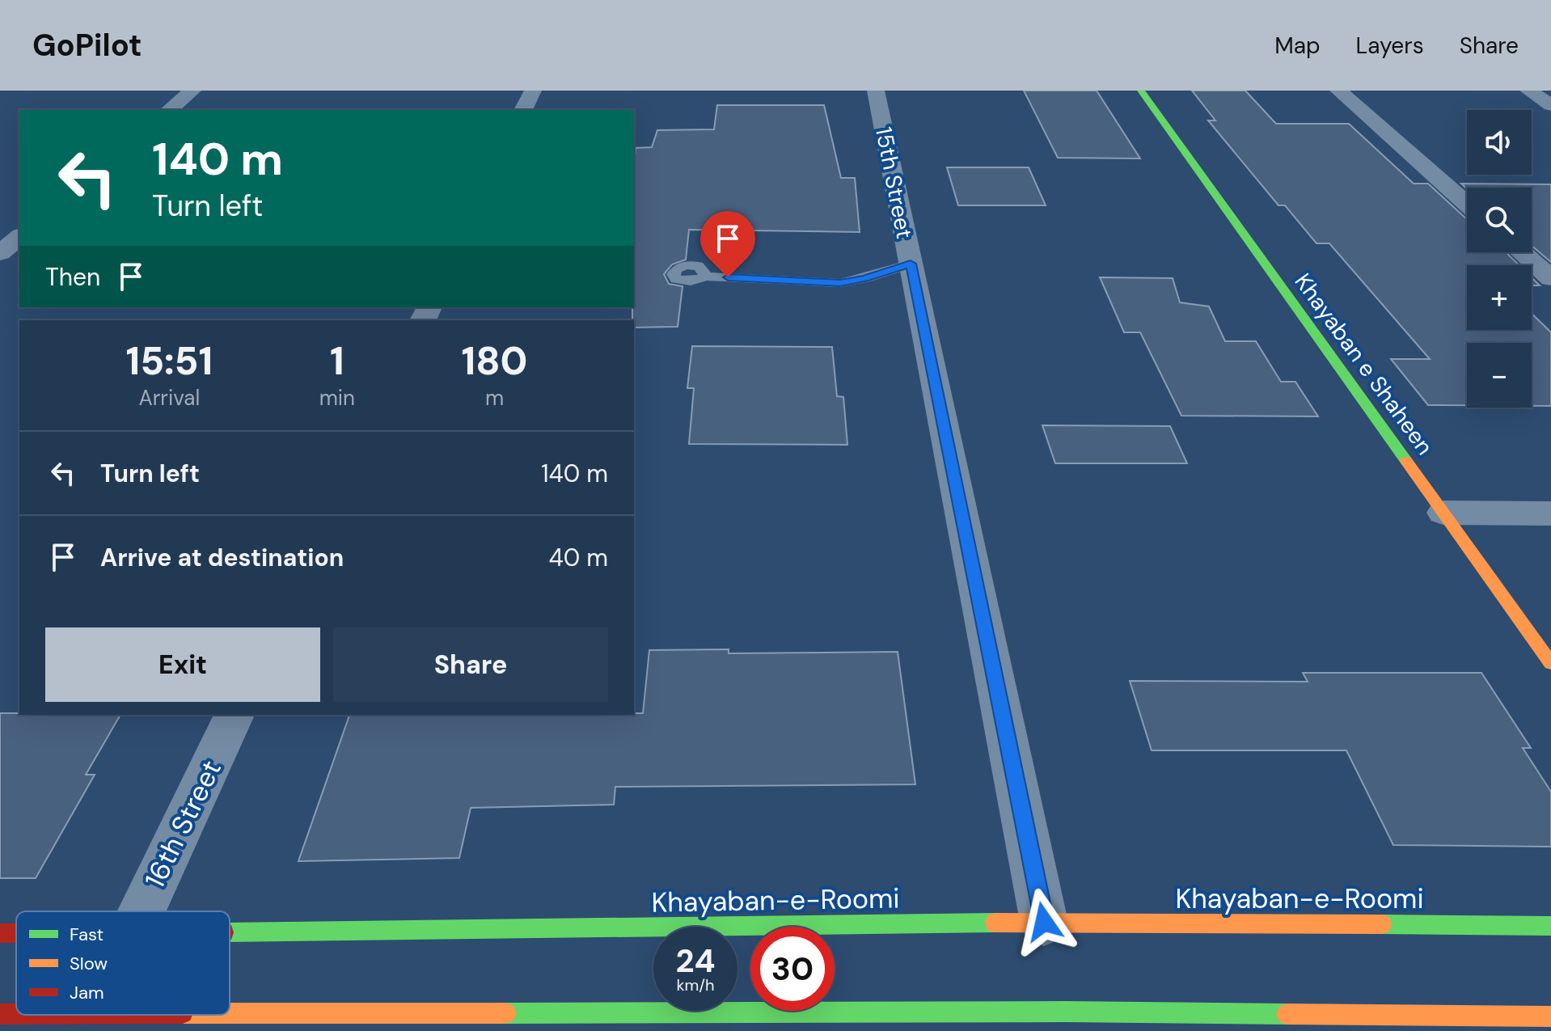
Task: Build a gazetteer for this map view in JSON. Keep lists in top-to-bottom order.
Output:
{
  "streets": {
    "street": [
      "15th Street",
      "Khayaban e Shaheen",
      "16th Street",
      "Khayaban-e-Roomi"
    ]
  },
  "crossings": [
    ["15th Street", "Khayaban-e-Roomi"]
  ],
  "legend": ["Fast", "Slow", "Jam"],
  "page": {
    "header": "GoPilot",
    "nav": ["Map", "Layers", "Share"],
    "map_buttons": ["+", "−"],
    "turn": ["140 m", "Turn left"],
    "then": "Then",
    "eta": [
      "15:51",
      "Arrival",
      "1",
      "min",
      "180",
      "m"
    ],
    "list": [
      {
        "name": "Turn left",
        "value": "140 m"
      },
      {
        "name": "Arrive at destination",
        "value": "40 m"
      }
    ],
    "buttons": ["Exit", "Share"],
    "speed": "24 km/h",
    "limit": "30"
  }
}
